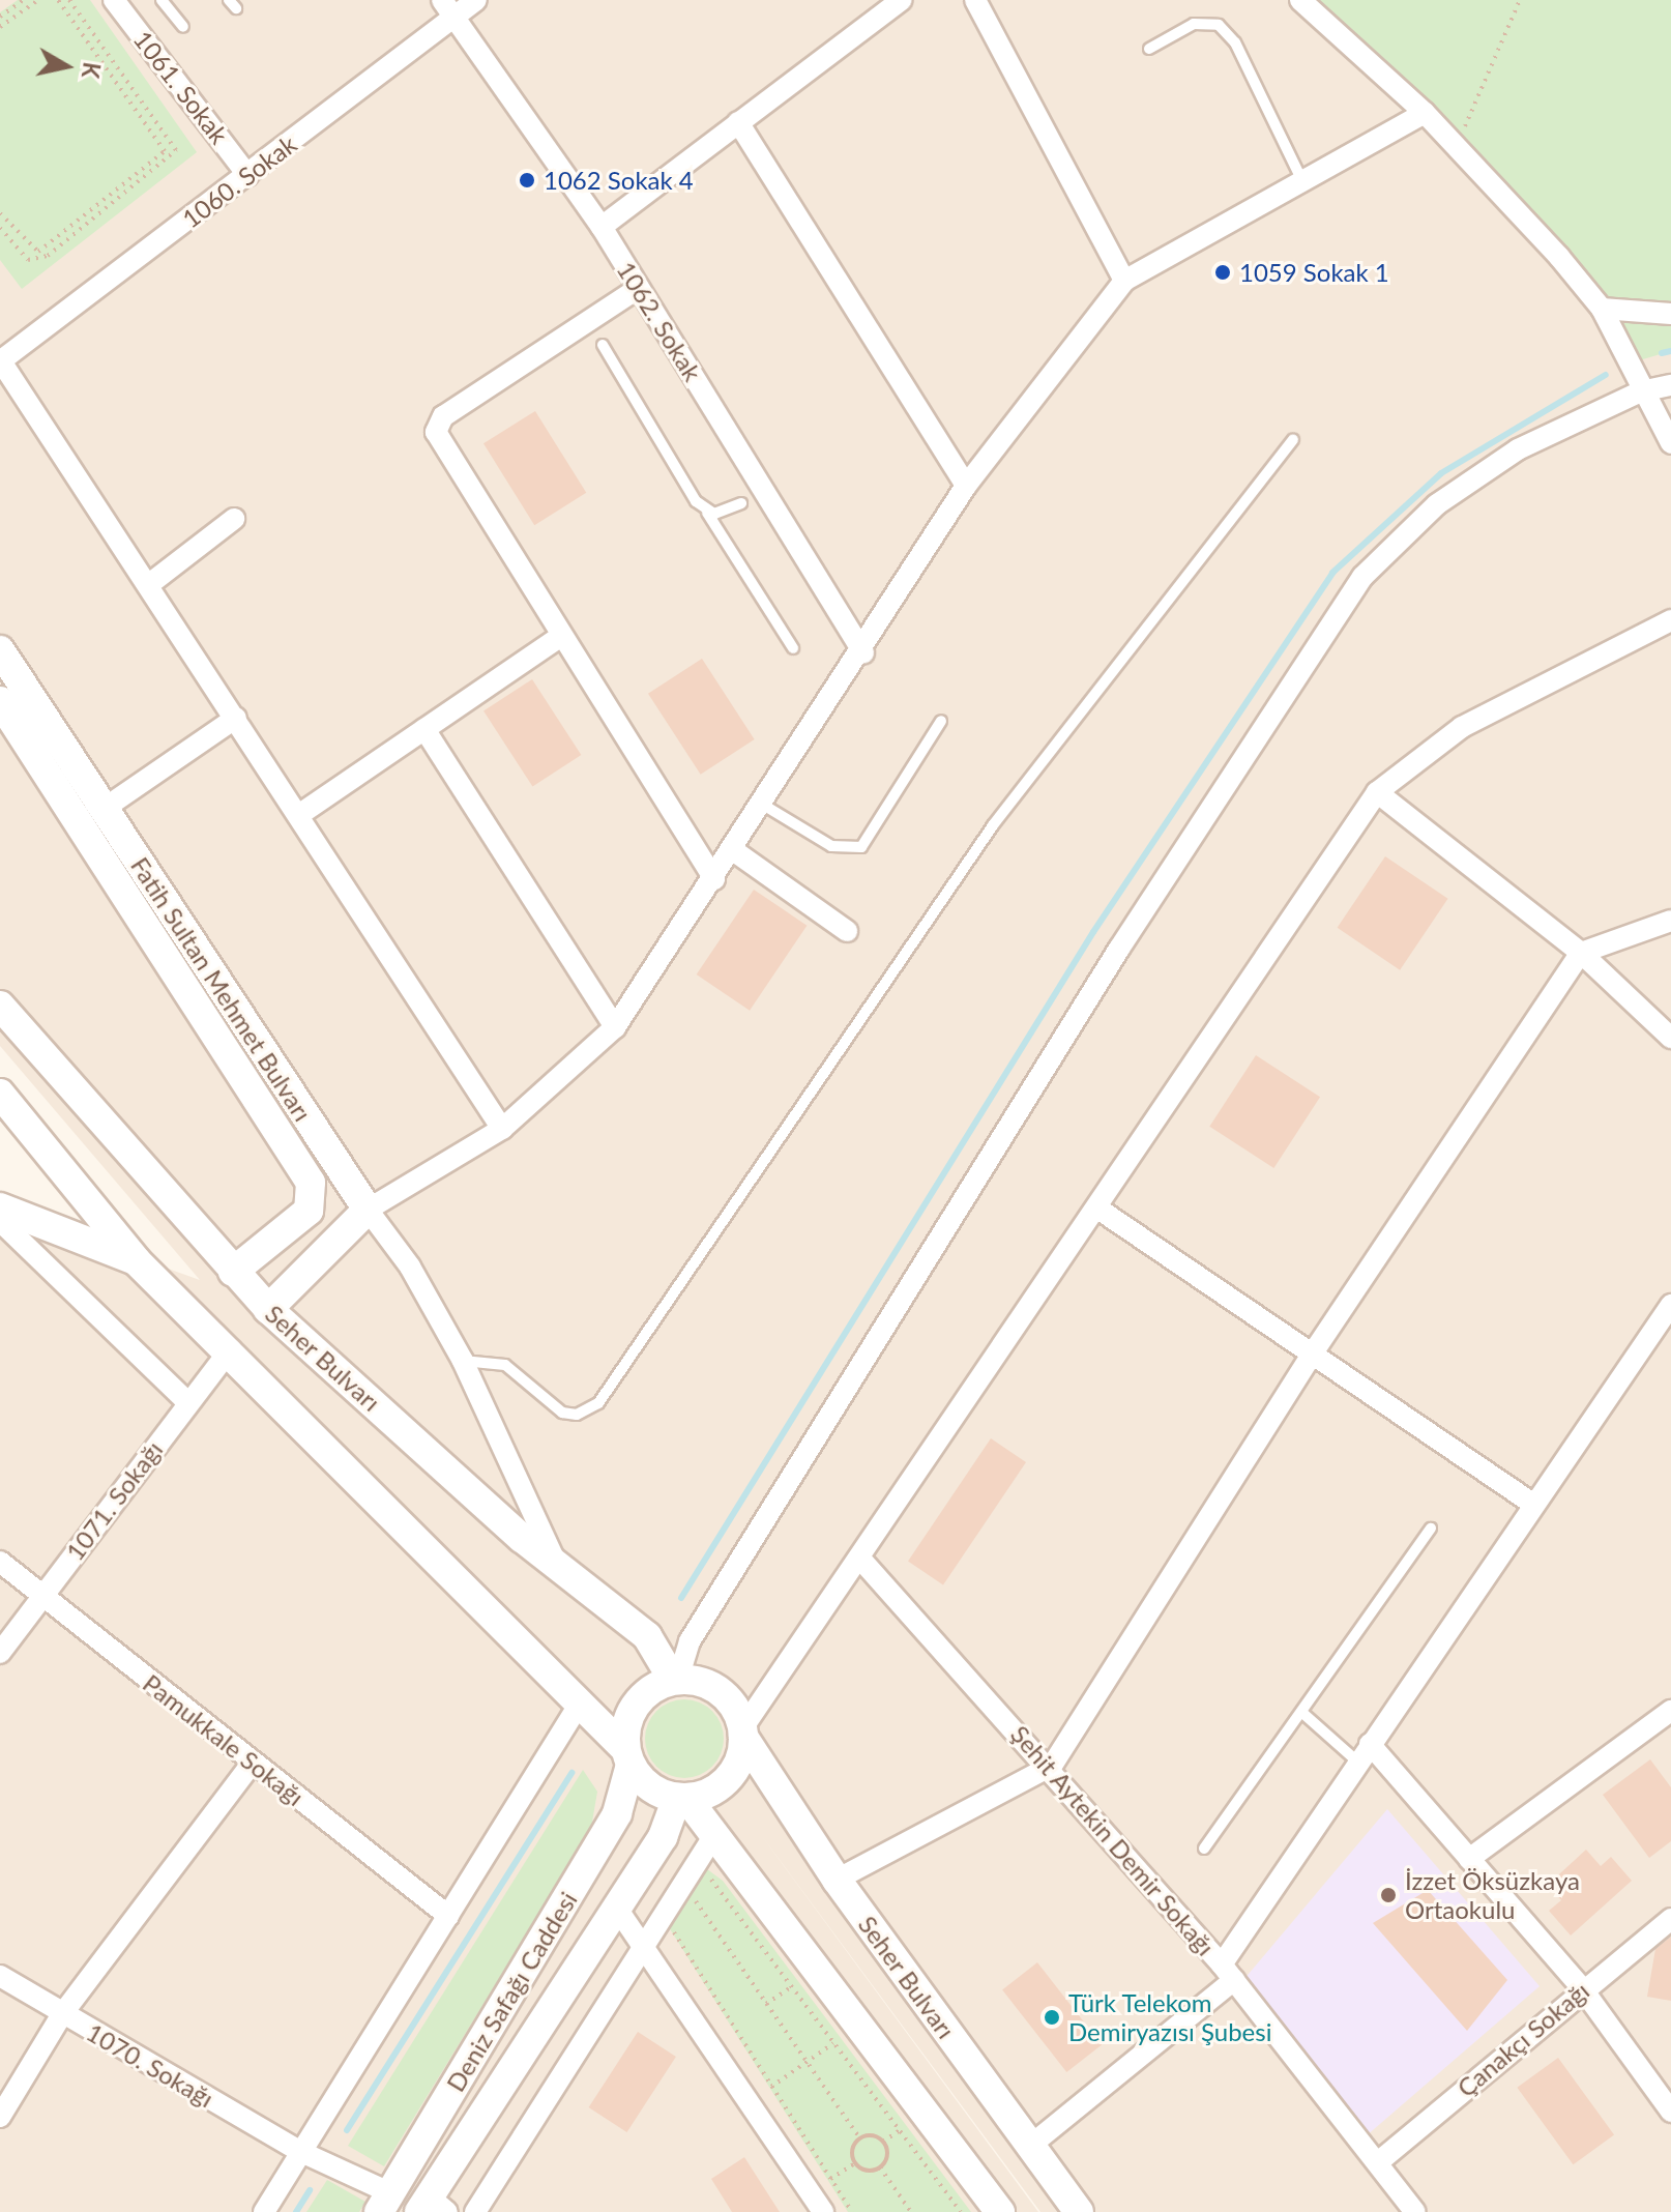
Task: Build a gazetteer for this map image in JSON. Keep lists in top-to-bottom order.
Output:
{
  "streets": {
    "main road": ["Fatih Sultan Mehmet Bulvarı", "Seher Bulvarı", "Deniz Safağı Caddesi"],
    "street": [
      "1061. Sokak",
      "1060. Sokak",
      "1062. Sokak",
      "1071. Sokağı",
      "Pamukkale Sokağı",
      "Şehit Aytekin Demir Sokağı",
      "Çanakçı Sokağı",
      "1070. Sokağı"
    ]
  },
  "crossings": [
    ["1061. Sokak", "1060. Sokak"],
    ["1060. Sokak", "1062. Sokak"],
    ["Fatih Sultan Mehmet Bulvarı", "Seher Bulvarı"],
    ["Seher Bulvarı", "Deniz Safağı Caddesi"],
    ["1071. Sokağı", "Pamukkale Sokağı"],
    ["Şehit Aytekin Demir Sokağı", "Çanakçı Sokağı"],
    ["Deniz Safağı Caddesi", "1070. Sokağı"]
  ],
  "places": [
    "1062 Sokak 4",
    "1059 Sokak 1",
    "İzzet Öksüzkaya Ortaokulu",
    "Türk Telekom Demiryazısı Şubesi"
  ],
  "north": "right"
}
